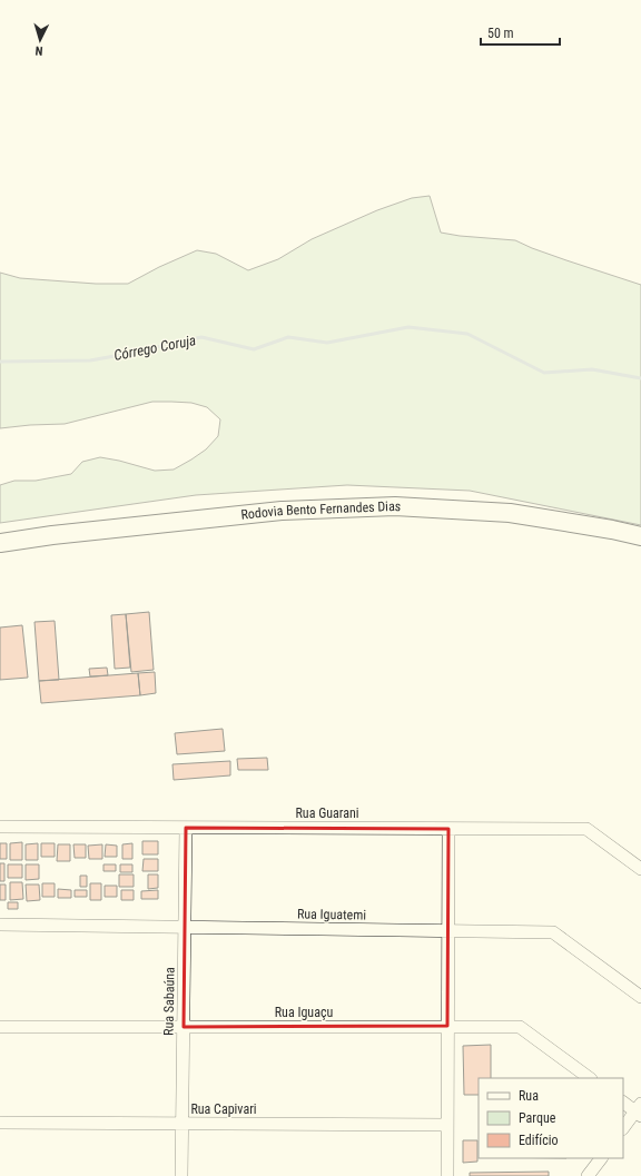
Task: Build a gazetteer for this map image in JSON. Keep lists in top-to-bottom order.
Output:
{
  "streets": {
    "highway": ["Rodovia Bento Fernandes Dias"],
    "street": [
      "Rua Guarani",
      "Rua Iguatemi",
      "Rua Sabaúna",
      "Rua Iguaçu",
      "Rua Capivari"
    ]
  },
  "crossings": [
    ["Rua Guarani", "Rua Sabaúna"],
    ["Rua Iguatemi", "Rua Sabaúna"],
    ["Rua Sabaúna", "Rua Iguaçu"],
    ["Rua Sabaúna", "Rua Capivari"]
  ],
  "water": ["Córrego Coruja"],
  "legend": ["Rua", "Parque", "Edifício"],
  "scale_bar": "50 m",
  "north": "bottom"
}
